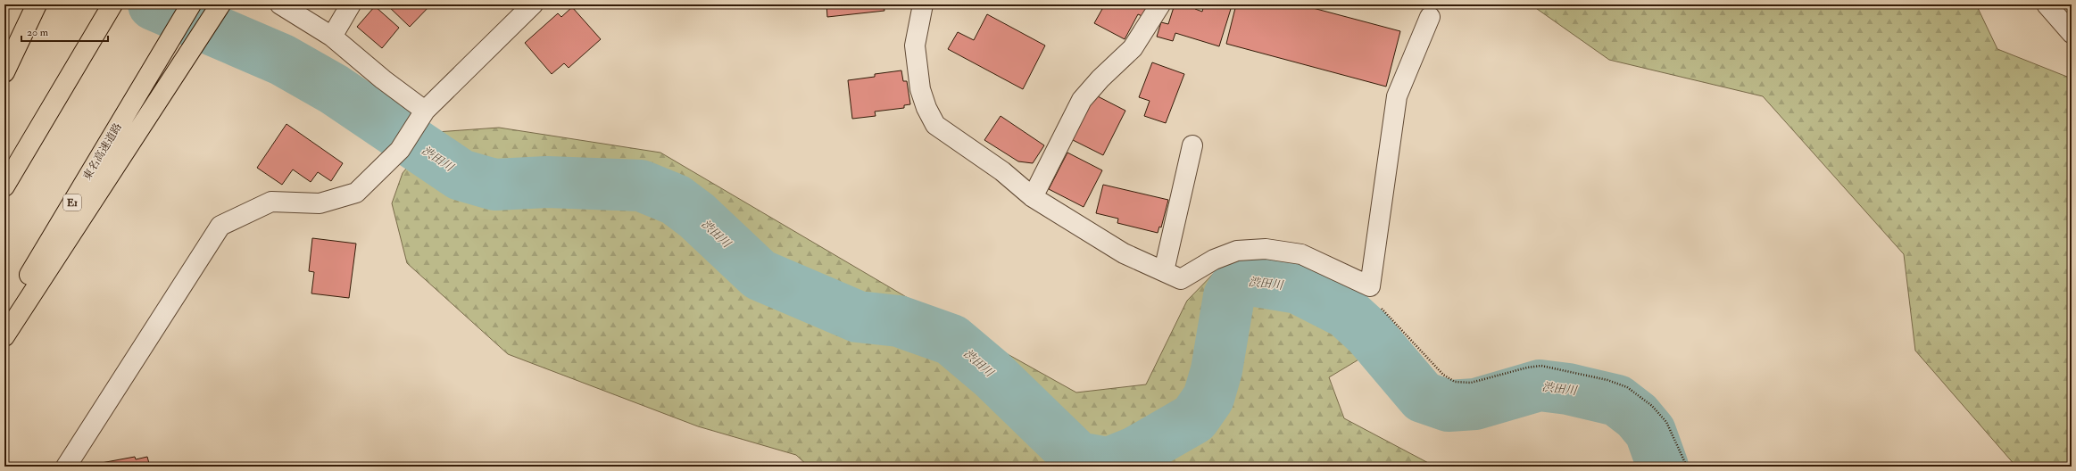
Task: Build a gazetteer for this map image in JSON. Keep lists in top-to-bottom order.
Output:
{
  "streets": {
    "highway": ["東名高速道路", "E1"]
  },
  "water": ["渋田川"],
  "scale_bar": "20 m"
}
